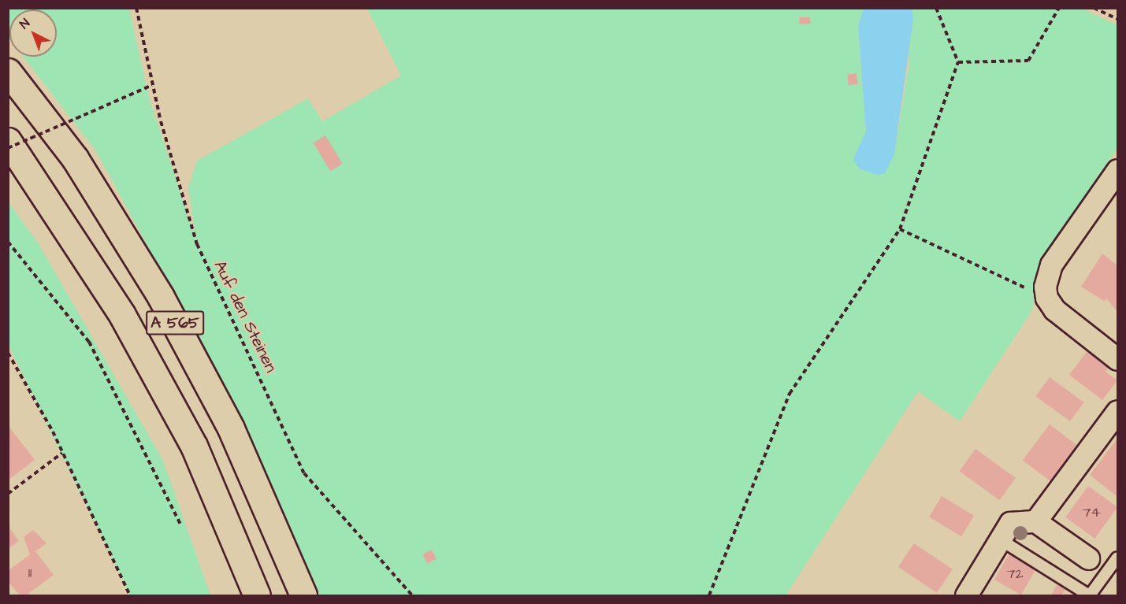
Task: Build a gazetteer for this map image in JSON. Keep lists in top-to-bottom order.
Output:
{
  "streets": {
    "highway": ["A 565"],
    "path": ["Auf den Steinen"]
  },
  "house_numbers": ["74", "11", "72"],
  "north": "top left"
}
